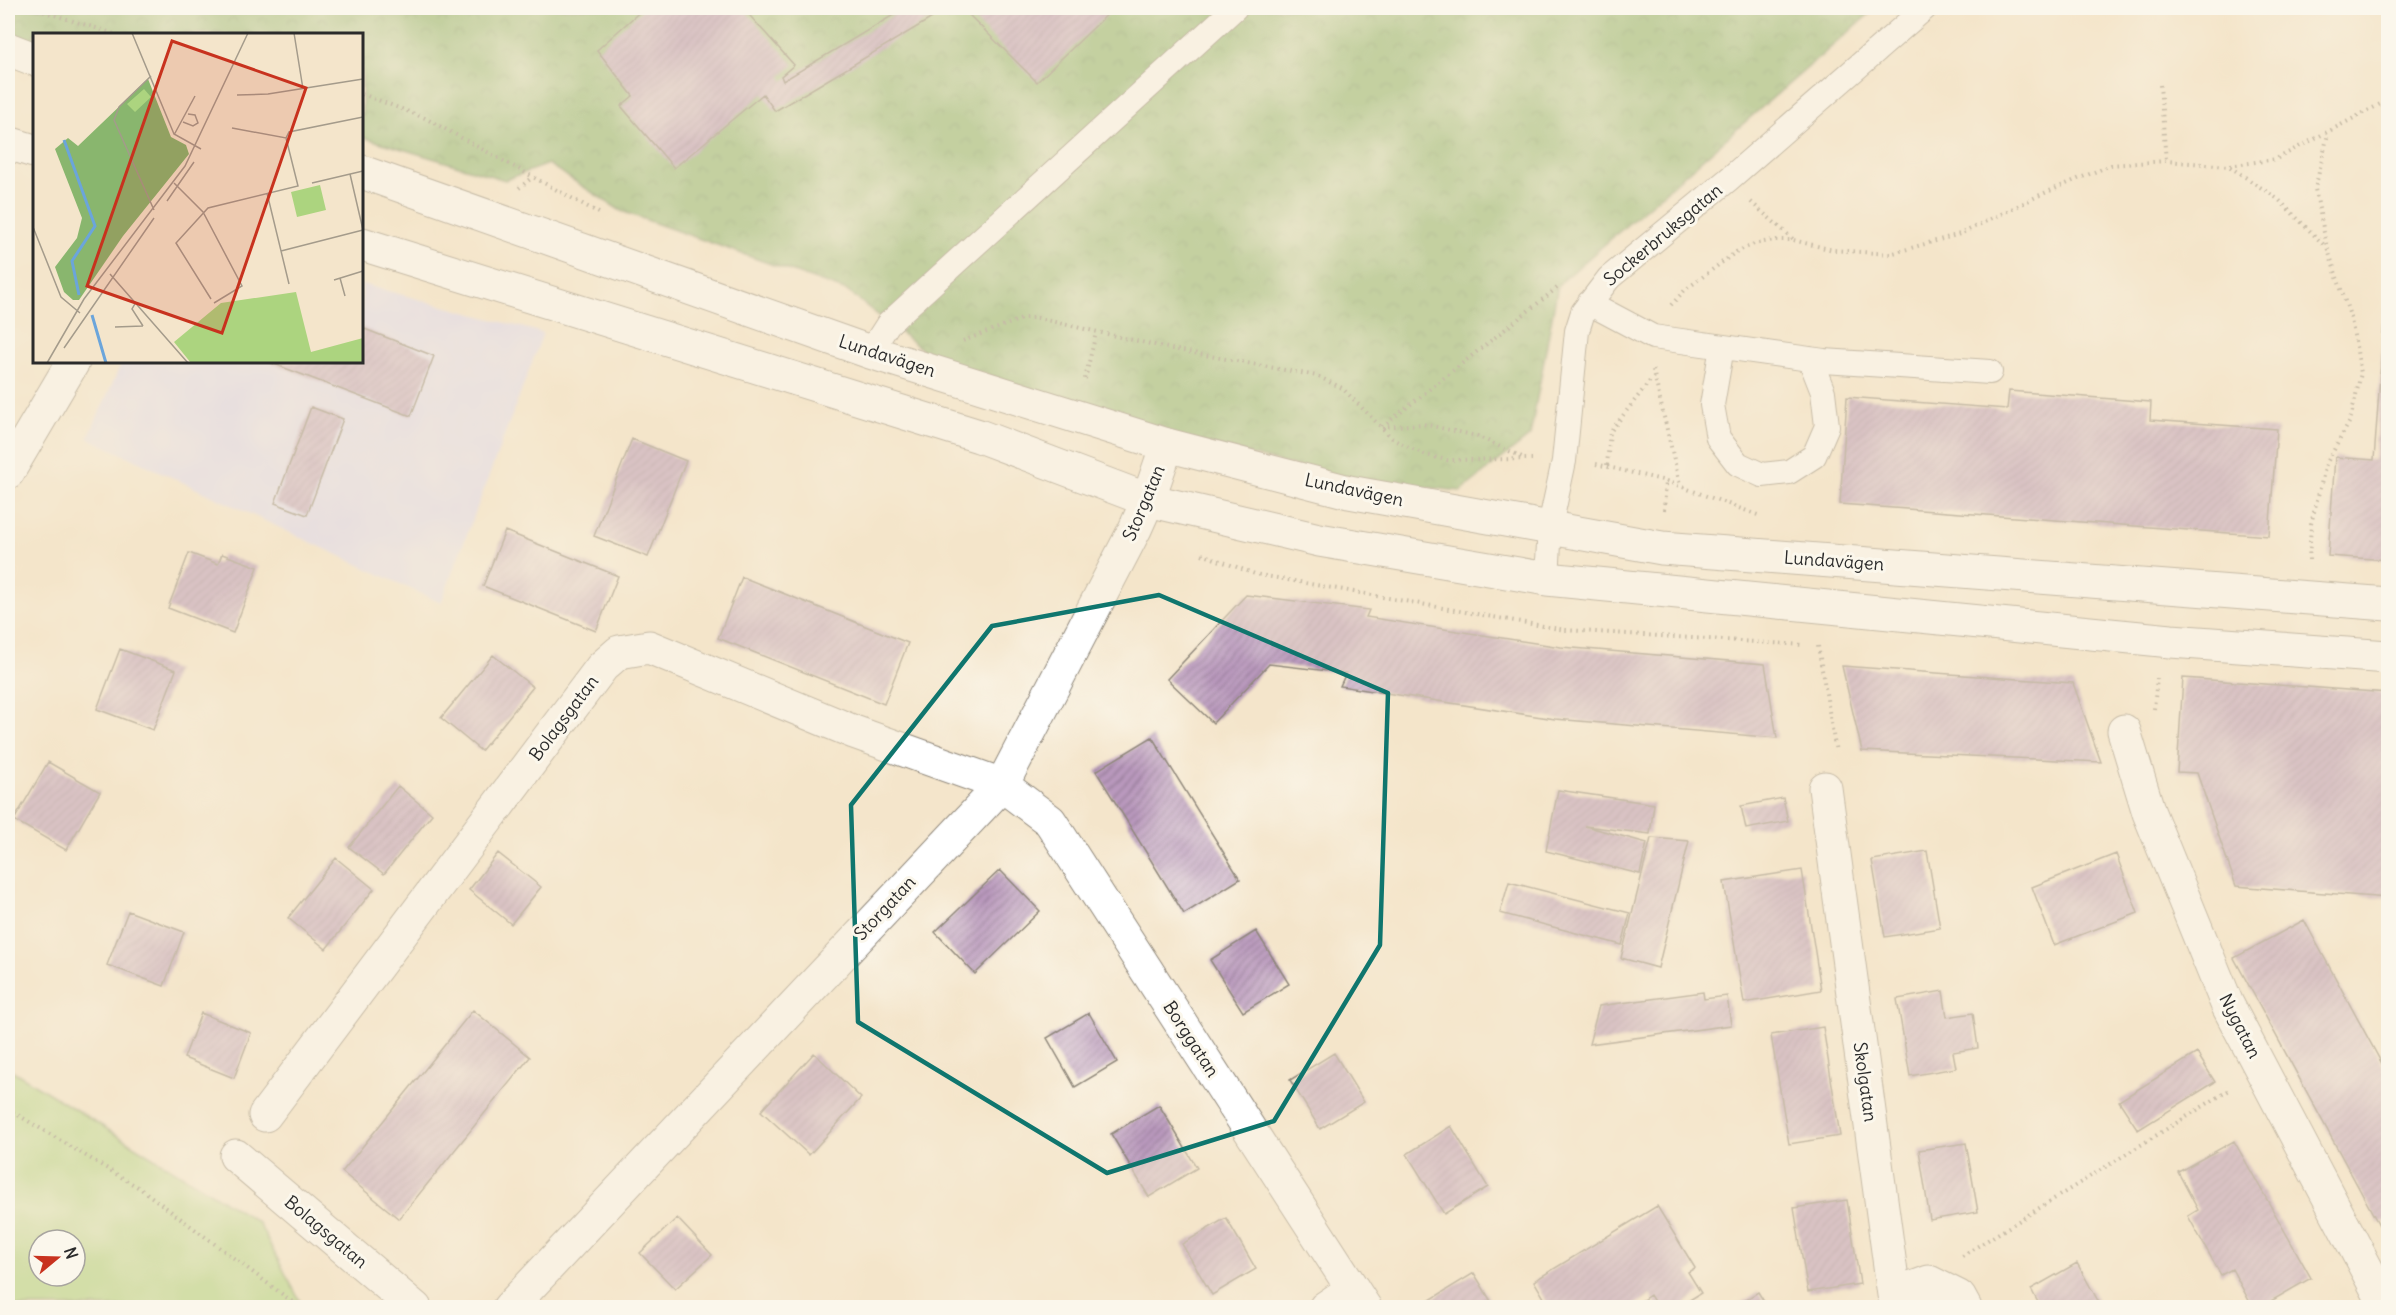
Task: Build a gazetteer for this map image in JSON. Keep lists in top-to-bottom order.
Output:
{
  "streets": {
    "street": [
      "Lundavägen",
      "Storgatan",
      "Bolagsgatan",
      "Nygatan",
      "Borggatan",
      "Skolgatan"
    ],
    "lane": ["Sockerbruksgatan"]
  },
  "crossings": [
    ["Sockerbruksgatan", "Lundavägen"],
    ["Lundavägen", "Storgatan"],
    ["Storgatan", "Bolagsgatan"],
    ["Storgatan", "Borggatan"],
    ["Bolagsgatan", "Borggatan"]
  ],
  "north": "right"
}
